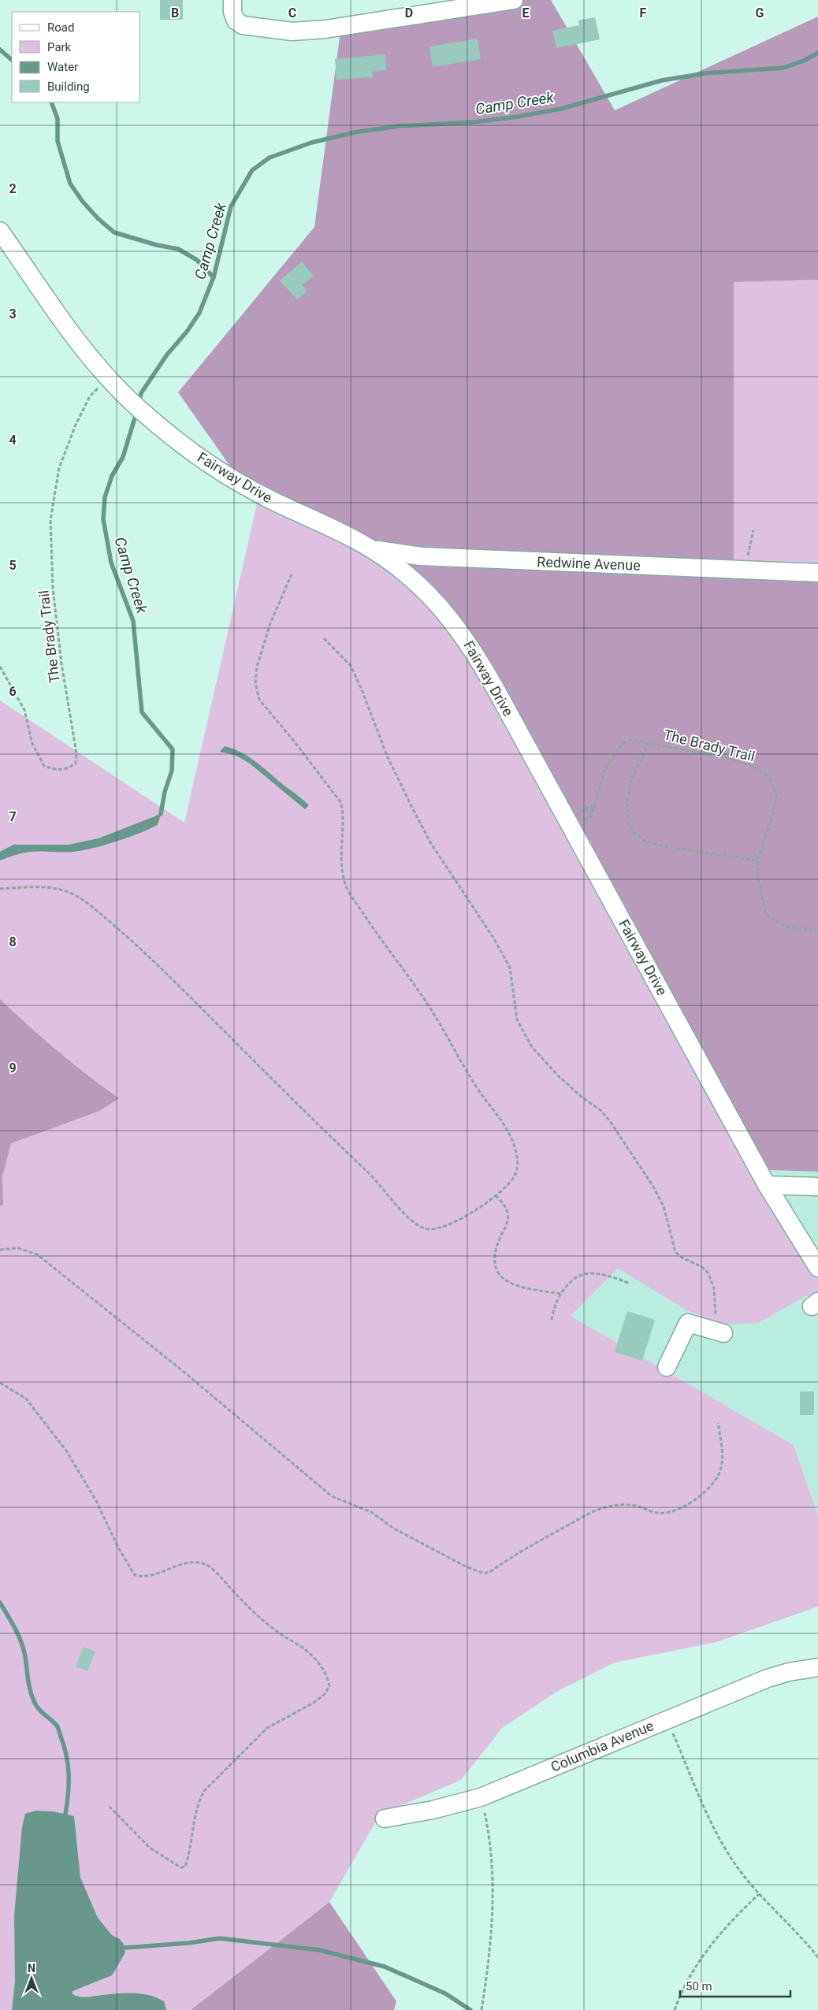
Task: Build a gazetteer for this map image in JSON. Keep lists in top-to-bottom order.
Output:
{
  "streets": {
    "street": ["Fairway Drive", "Redwine Avenue", "Columbia Avenue"],
    "path": ["The Brady Trail"]
  },
  "crossings": [
    ["Fairway Drive", "Redwine Avenue"],
    ["Fairway Drive", "The Brady Trail"]
  ],
  "water": ["Camp Creek"],
  "legend": [
    "Road",
    "Park",
    "Water",
    "Building"
  ],
  "scale_bar": "50 m",
  "north": "top",
  "grid": {
    "columns": [
      "B",
      "C",
      "D",
      "E",
      "F",
      "G"
    ],
    "rows": [
      "2",
      "3",
      "4",
      "5",
      "6",
      "7",
      "8",
      "9"
    ]
  }
}
